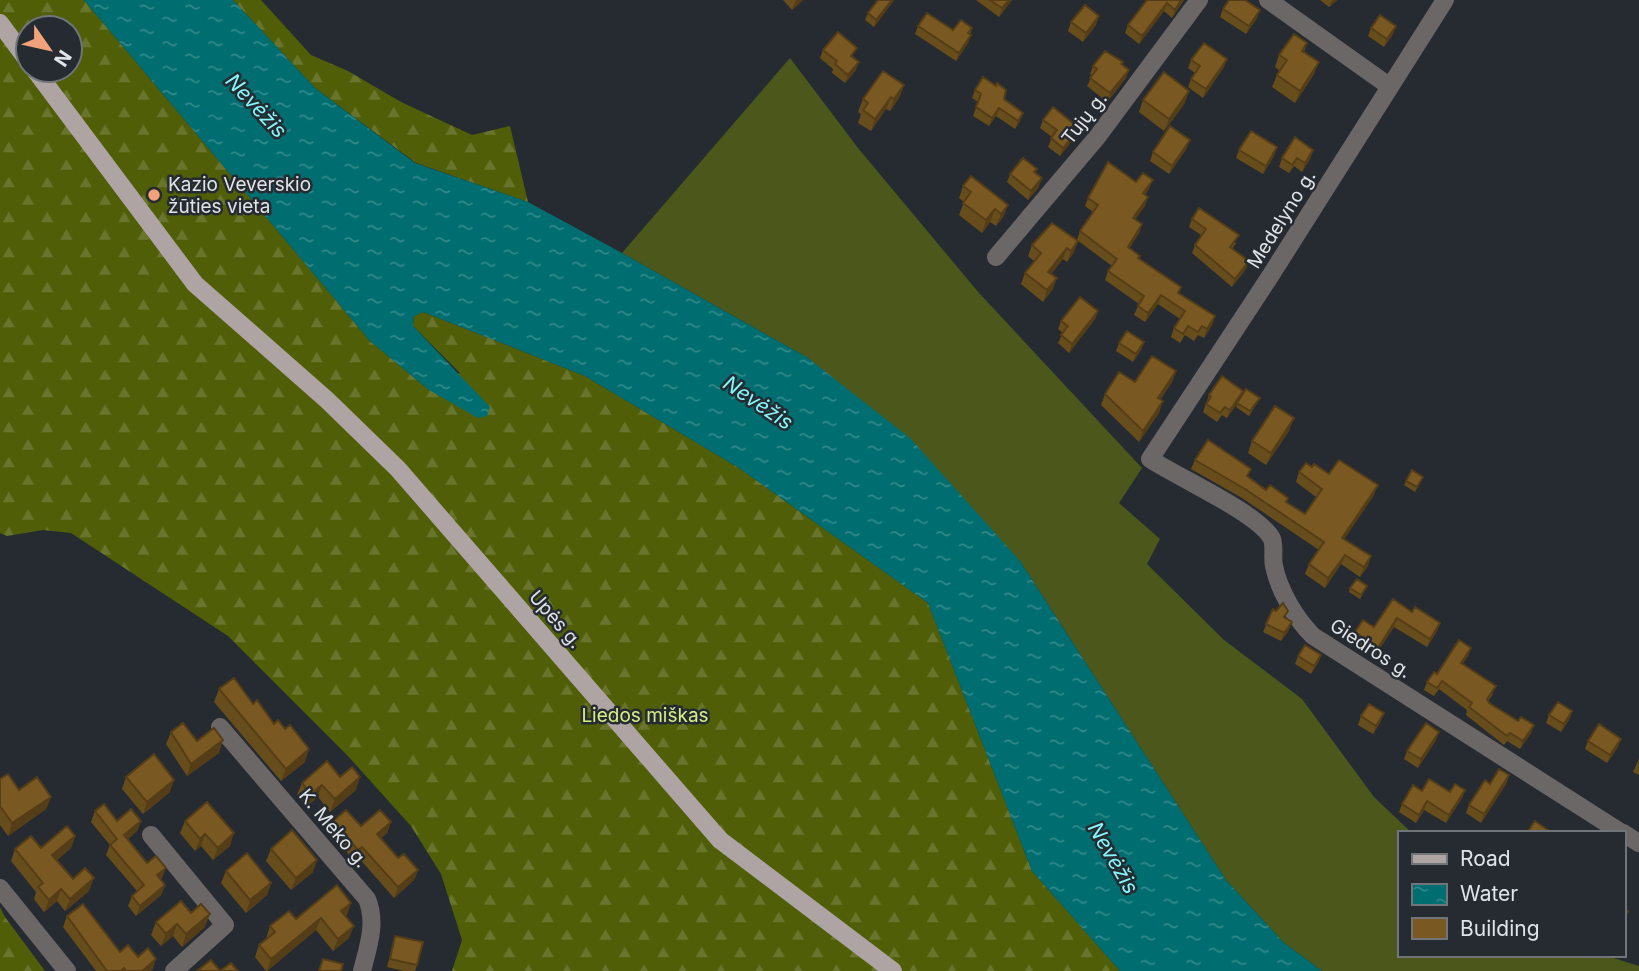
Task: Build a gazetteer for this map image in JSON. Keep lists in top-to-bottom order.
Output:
{
  "streets": {
    "main road": ["Upės g."],
    "street": [
      "Tujų g.",
      "Medelyno g.",
      "Giedros g.",
      "K. Meko g."
    ]
  },
  "crossings": [
    ["Medelyno g.", "Giedros g."]
  ],
  "water": ["Nevėžis"],
  "parks": ["Liedos miškas"],
  "places": ["Kazio Veverskio žūties vieta"],
  "legend": ["Road", "Water", "Building"],
  "north": "bottom right"
}
